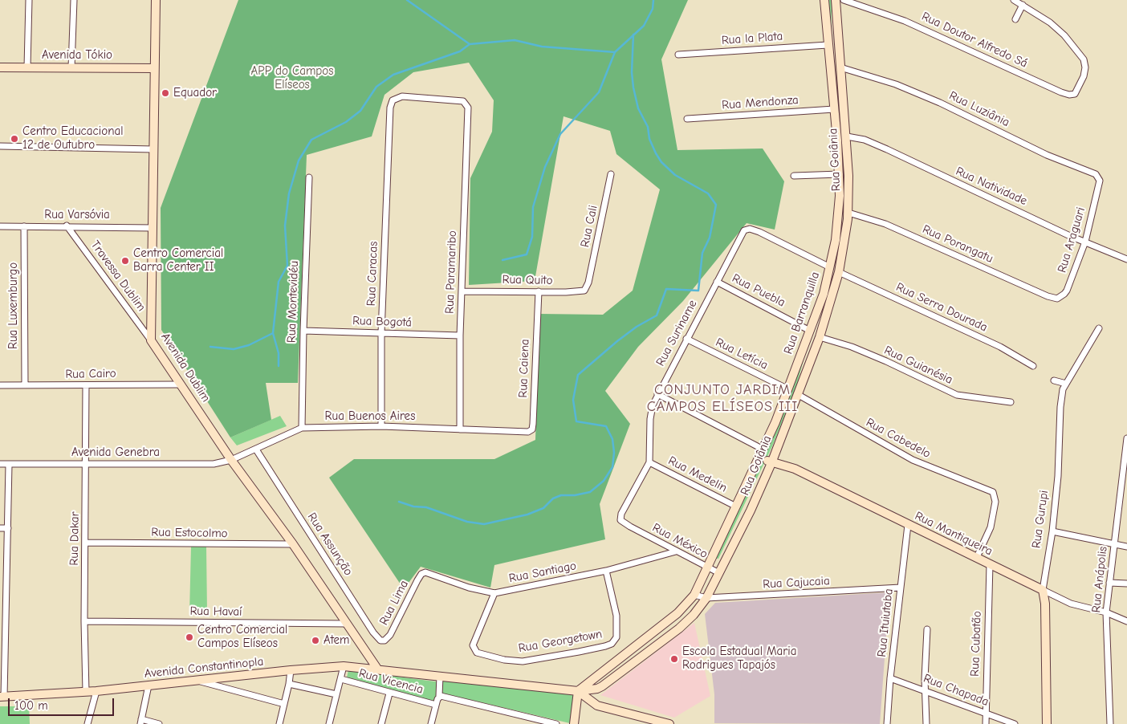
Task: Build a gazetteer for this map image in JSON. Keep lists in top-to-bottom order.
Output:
{
  "streets": {
    "street": [
      "Rua la Plata",
      "Rua Doutor Alfredo Sá",
      "Avenida Tókio",
      "Rua Mendonza",
      "Rua Luziânia",
      "Rua Goiânia",
      "Rua Natividade",
      "Rua Varsóvia",
      "Rua Cali",
      "Rua Araguari",
      "Rua Porangatu",
      "Rua Paramaribo",
      "Rua Caracas",
      "Travessa Dublim",
      "Rua Quito",
      "Rua Puebla",
      "Rua Montevidéu",
      "Rua Luxemburgo",
      "Rua Serra Dourada",
      "Rua Barranquilla",
      "Rua Bogotá",
      "Rua Suriname",
      "Rua Letícia",
      "Rua Guianésia",
      "Avenida Dublim",
      "Rua Caiena",
      "Rua Cairo",
      "Rua Buenos Aires",
      "Rua Cabedelo",
      "Avenida Genebra",
      "Rua Medelin",
      "Rua Gurupi",
      "Rua Estocolmo",
      "Rua Mantiqueira",
      "Rua Dakar",
      "Rua México",
      "Rua Assunção",
      "Rua Santiago",
      "Rua Anápolis",
      "Rua Cajucaia",
      "Rua Lima",
      "Rua Havaí",
      "Rua Ituiutaba",
      "Rua Georgetown",
      "Rua Cubatão",
      "Avenida Constantinopla",
      "Rua Vicencia",
      "Rua Chapada"
    ]
  },
  "crossings": [
    ["Rua la Plata", "Rua Barranquilla"],
    ["Avenida Tókio", "Avenida Dublim"],
    ["Rua Mendonza", "Rua Barranquilla"],
    ["Rua Luziânia", "Rua Goiânia"],
    ["Rua Luziânia", "Rua Araguari"],
    ["Rua Goiânia", "Rua Natividade"],
    ["Rua Goiânia", "Rua Porangatu"],
    ["Rua Goiânia", "Rua Serra Dourada"],
    ["Rua Goiânia", "Rua Guianésia"],
    ["Rua Goiânia", "Rua Cabedelo"],
    ["Rua Goiânia", "Rua Mantiqueira"],
    ["Rua Goiânia", "Rua México"],
    ["Rua Goiânia", "Rua Cajucaia"],
    ["Rua Goiânia", "Avenida Constantinopla"],
    ["Rua Natividade", "Rua Araguari"],
    ["Rua Varsóvia", "Travessa Dublim"],
    ["Rua Varsóvia", "Rua Luxemburgo"],
    ["Rua Varsóvia", "Avenida Dublim"],
    ["Rua Cali", "Rua Quito"],
    ["Rua Araguari", "Rua Porangatu"],
    ["Rua Paramaribo", "Rua Caracas"],
    ["Rua Paramaribo", "Rua Quito"],
    ["Rua Paramaribo", "Rua Bogotá"],
    ["Rua Paramaribo", "Rua Buenos Aires"],
    ["Rua Caracas", "Rua Bogotá"],
    ["Rua Caracas", "Rua Buenos Aires"],
    ["Travessa Dublim", "Avenida Dublim"],
    ["Rua Quito", "Rua Caiena"],
    ["Rua Puebla", "Rua Barranquilla"],
    ["Rua Puebla", "Rua Suriname"],
    ["Rua Montevidéu", "Rua Bogotá"],
    ["Rua Montevidéu", "Rua Buenos Aires"],
    ["Rua Luxemburgo", "Rua Cairo"],
    ["Rua Barranquilla", "Rua Suriname"],
    ["Rua Barranquilla", "Rua Letícia"],
    ["Rua Barranquilla", "Rua Medelin"],
    ["Rua Barranquilla", "Rua Mantiqueira"],
    ["Rua Barranquilla", "Rua México"],
    ["Rua Suriname", "Rua Letícia"],
    ["Rua Suriname", "Rua Medelin"],
    ["Rua Suriname", "Rua México"],
    ["Avenida Dublim", "Rua Cairo"],
    ["Avenida Dublim", "Rua Buenos Aires"],
    ["Avenida Dublim", "Avenida Genebra"],
    ["Avenida Dublim", "Rua Estocolmo"],
    ["Avenida Dublim", "Rua Havaí"],
    ["Avenida Dublim", "Avenida Constantinopla"],
    ["Rua Caiena", "Rua Buenos Aires"],
    ["Rua Cairo", "Rua Dakar"],
    ["Rua Buenos Aires", "Avenida Genebra"],
    ["Rua Buenos Aires", "Rua Assunção"],
    ["Rua Cabedelo", "Rua Mantiqueira"],
    ["Avenida Genebra", "Rua Dakar"],
    ["Rua Gurupi", "Rua Mantiqueira"],
    ["Rua Estocolmo", "Rua Dakar"],
    ["Rua Mantiqueira", "Rua Anápolis"],
    ["Rua Mantiqueira", "Rua Ituiutaba"],
    ["Rua Mantiqueira", "Rua Cubatão"],
    ["Rua Dakar", "Rua Havaí"],
    ["Rua Dakar", "Avenida Constantinopla"],
    ["Rua México", "Rua Santiago"],
    ["Rua Assunção", "Rua Lima"],
    ["Rua Santiago", "Rua Lima"],
    ["Rua Santiago", "Rua Georgetown"],
    ["Rua Cajucaia", "Rua Ituiutaba"],
    ["Rua Ituiutaba", "Rua Chapada"],
    ["Rua Cubatão", "Rua Chapada"]
  ],
  "districts": ["CONJUNTO JARDIM CAMPOS ELÍSEOS III"],
  "parks": ["APP do Campos Elíseos"],
  "places": [
    "Equador",
    "Centro Educacional 12 de Outubro",
    "Centro Comercial Barra Center II",
    "Centro Comercial Campos Elíseos",
    "Atem",
    "Escola Estadual Maria Rodrigues Tapajós"
  ],
  "scale_bar": "100 m"
}
